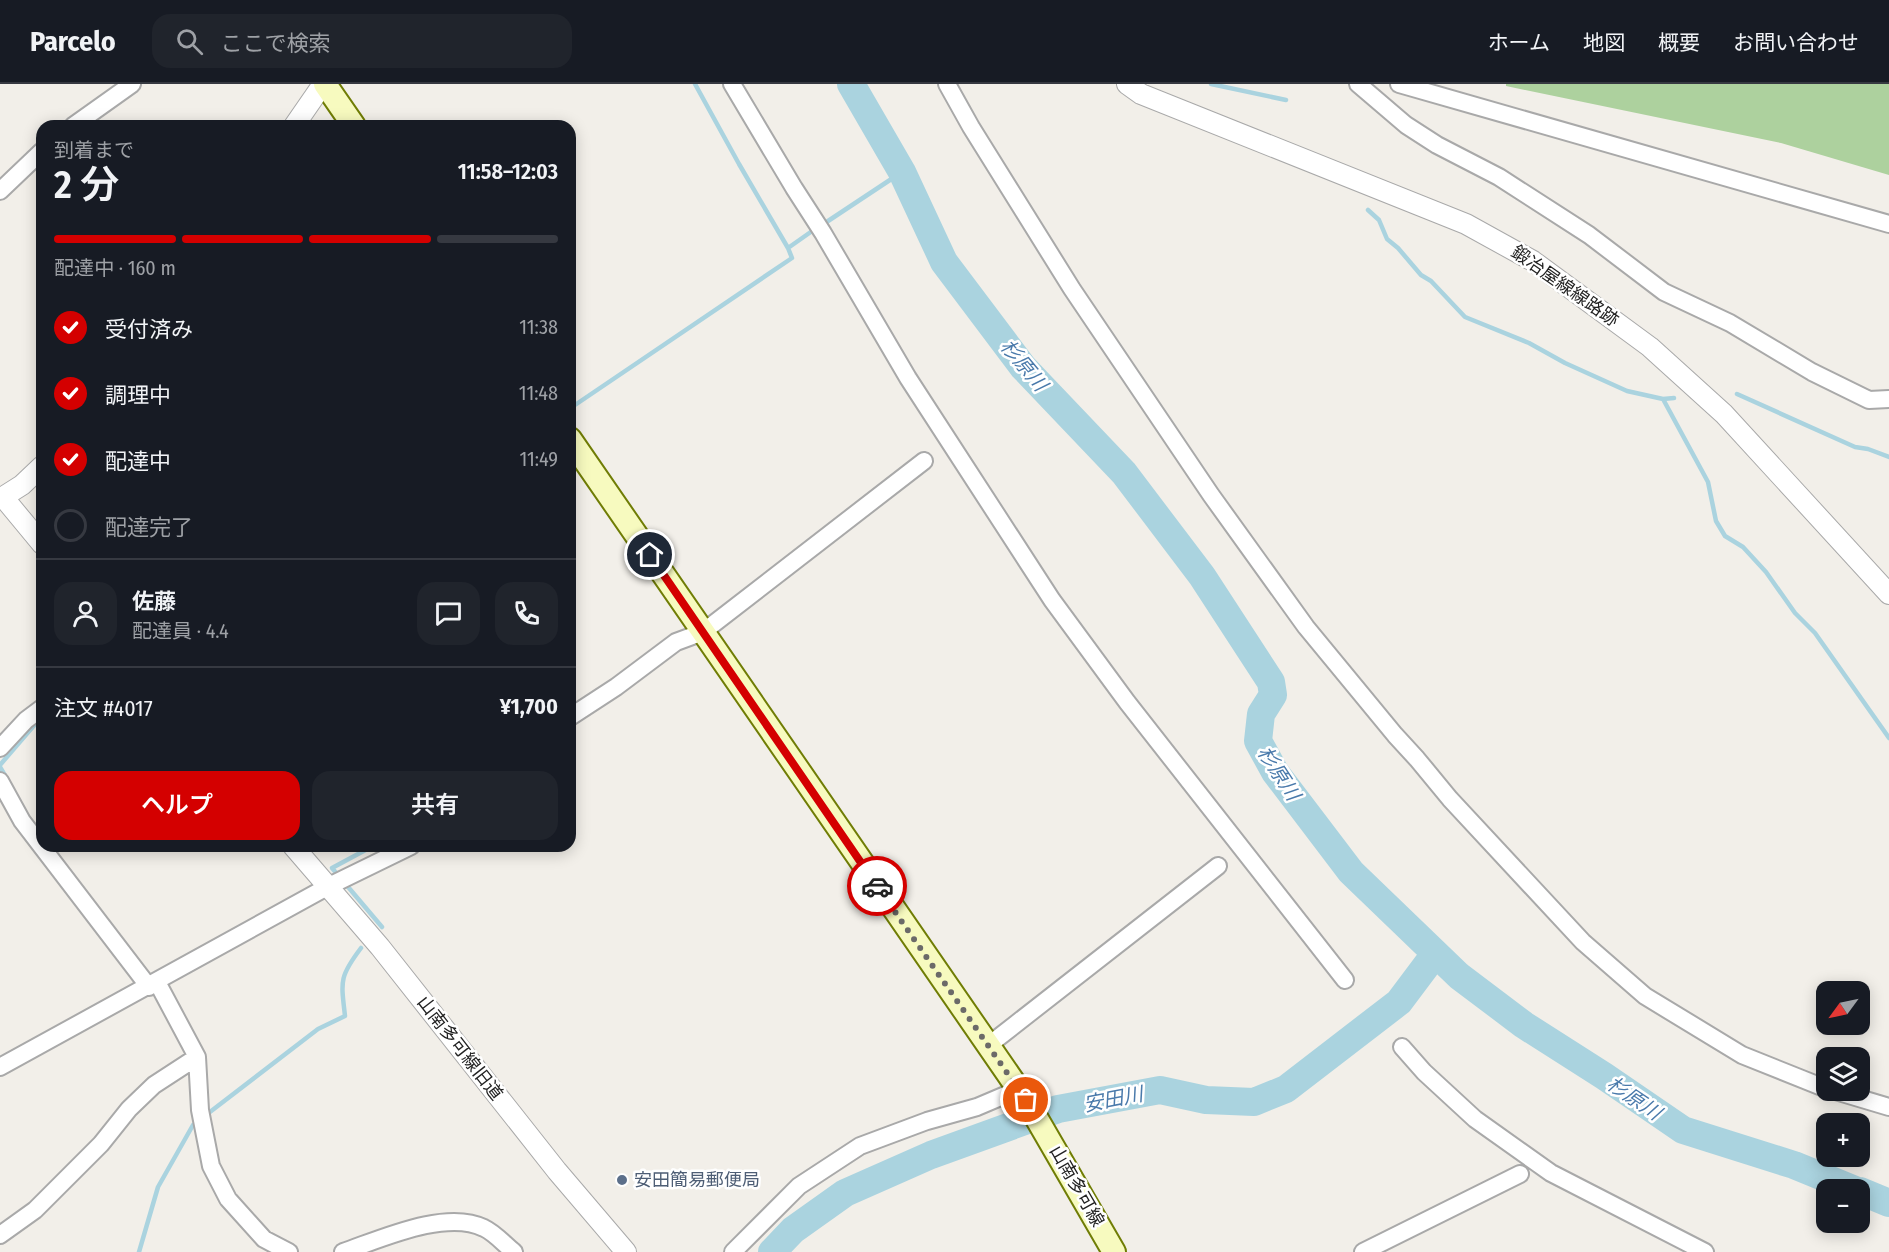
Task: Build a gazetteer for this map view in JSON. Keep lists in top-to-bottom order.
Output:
{
  "streets": {
    "main road": ["山南多可線"],
    "street": ["鍛冶屋線線路跡", "山南多可線旧道"]
  },
  "water": ["杉原川", "安田川"],
  "places": ["安田簡易郵便局"],
  "north": "bottom left",
  "page": {
    "header": "Parcelo",
    "search": "ここで検索",
    "nav": [
      "ホーム",
      "地図",
      "概要",
      "お問い合わせ"
    ],
    "heading": ["2 分", "到着まで", "11:58–12:03"],
    "panel": [
      "佐藤",
      "配達員 · 4.4",
      "注文 #4017",
      "¥1,700"
    ],
    "bar": "配達中 · 160 m",
    "list": [
      ["受付済み", "11:38"],
      ["調理中", "11:48"],
      ["配達中", "11:49"],
      "配達完了"
    ],
    "buttons": ["ヘルプ", "共有"],
    "map_buttons": ["+", "−"]
  }
}
